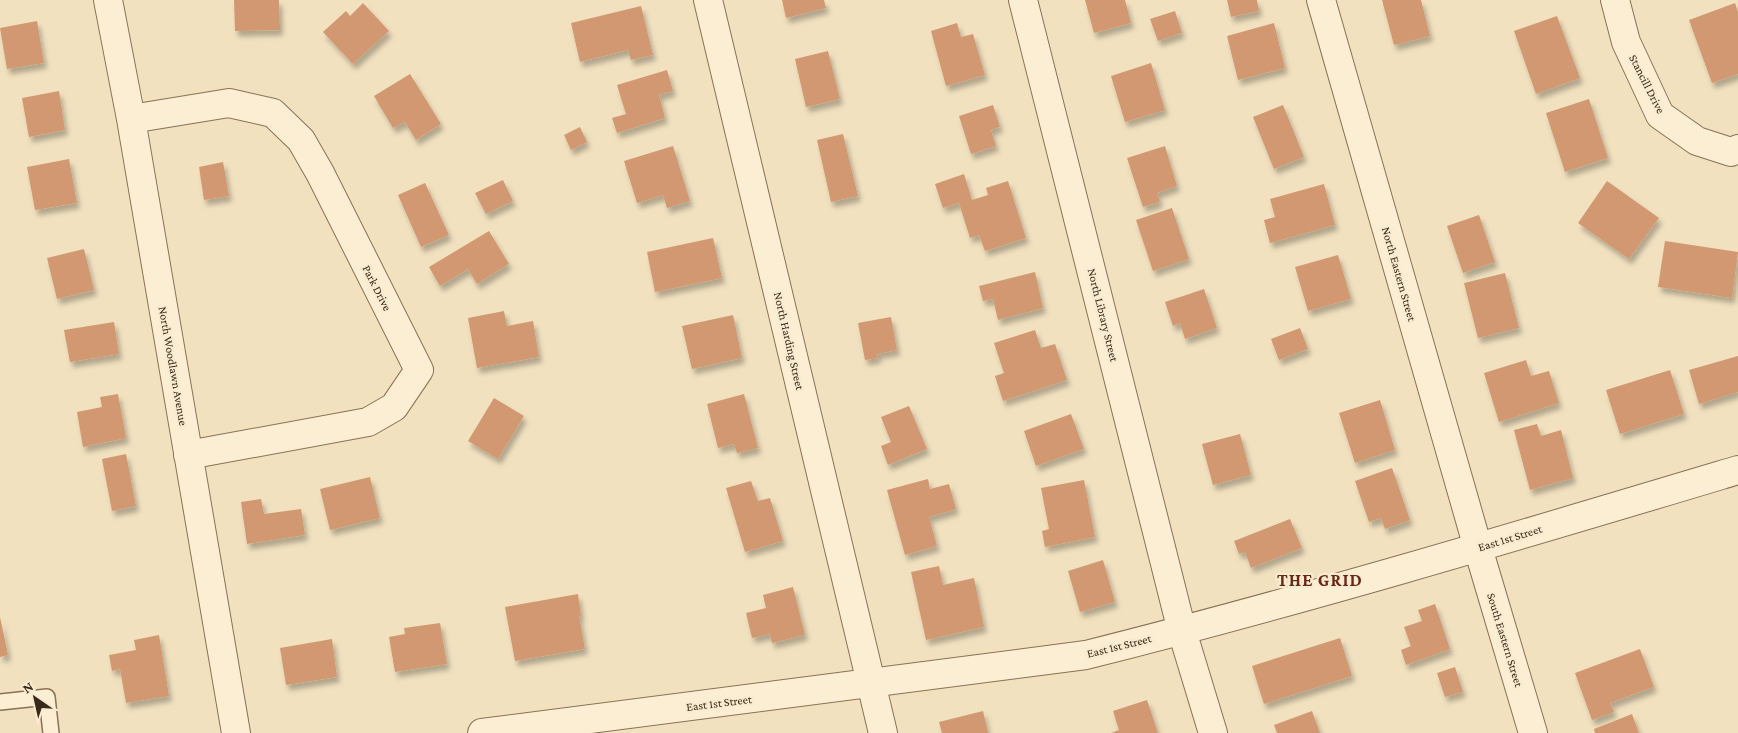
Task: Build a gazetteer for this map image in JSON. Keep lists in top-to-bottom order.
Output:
{
  "streets": {
    "street": [
      "Stancill Drive",
      "North Eastern Street",
      "Park Drive",
      "North Library Street",
      "North Harding Street",
      "North Woodlawn Avenue",
      "East 1st Street",
      "South Eastern Street"
    ]
  },
  "crossings": [
    ["North Eastern Street", "East 1st Street"],
    ["North Eastern Street", "South Eastern Street"],
    ["Park Drive", "North Woodlawn Avenue"],
    ["North Library Street", "East 1st Street"],
    ["North Harding Street", "East 1st Street"],
    ["East 1st Street", "South Eastern Street"]
  ],
  "districts": ["THE GRID"],
  "north": "top left"
}
